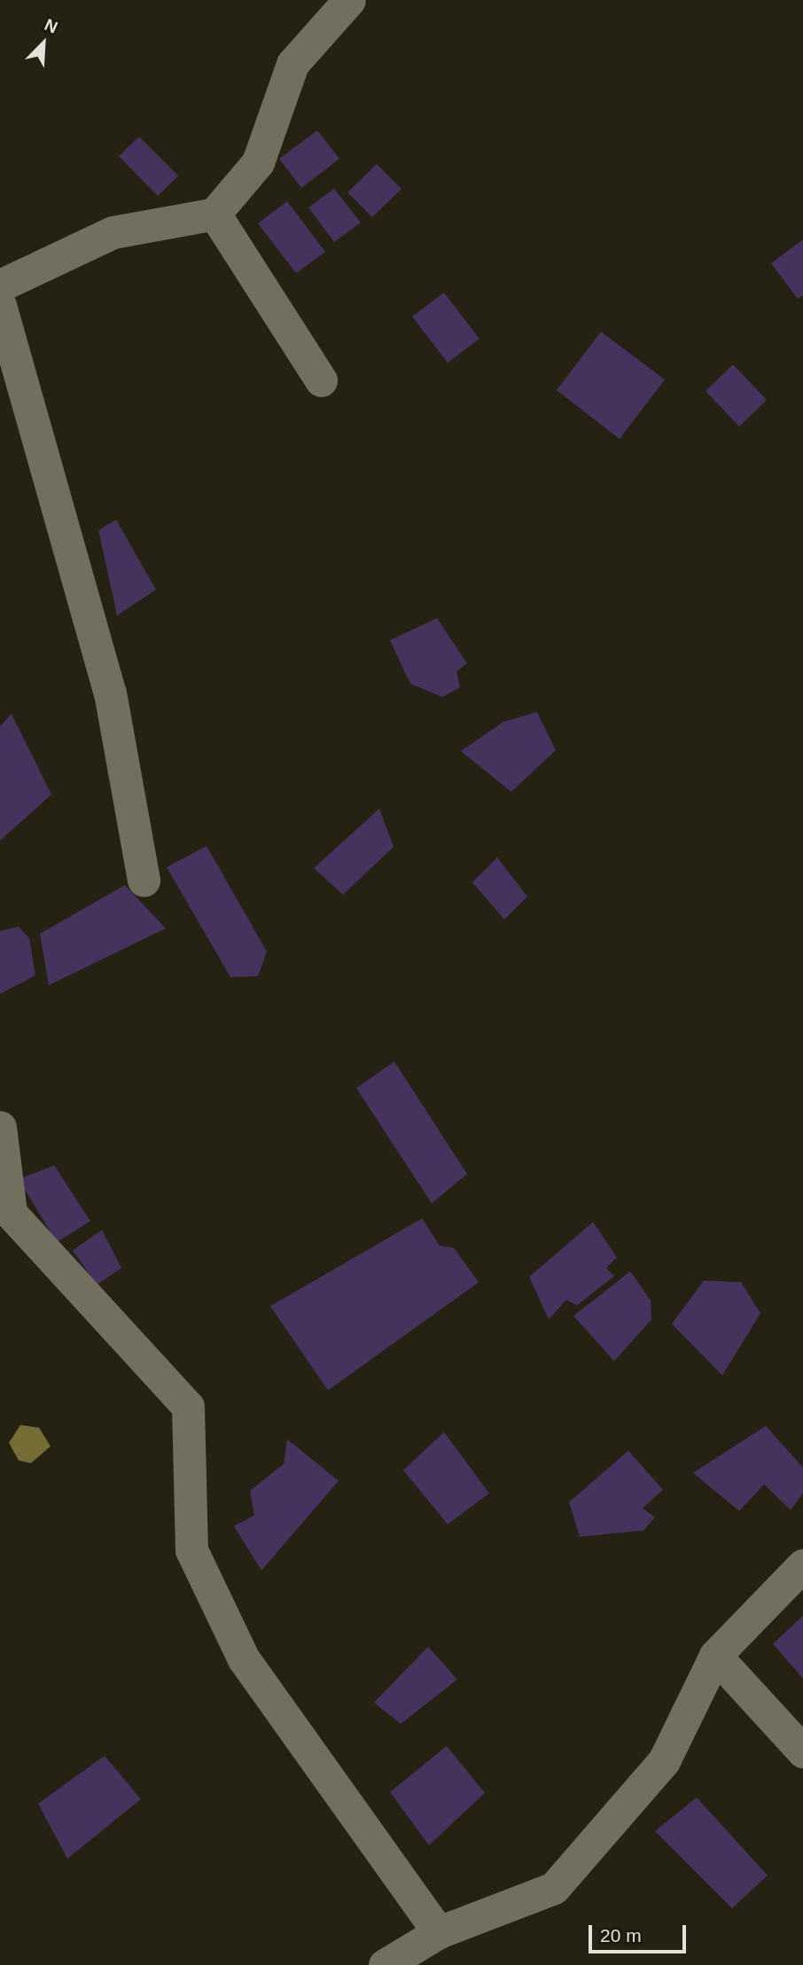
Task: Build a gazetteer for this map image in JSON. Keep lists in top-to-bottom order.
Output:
{
  "scale_bar": "20 m",
  "north": "top right"
}
